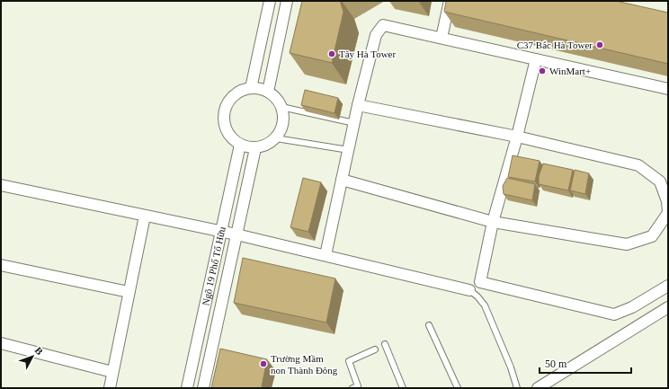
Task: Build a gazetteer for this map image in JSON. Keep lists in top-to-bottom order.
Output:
{
  "streets": {
    "street": ["Ngõ 19 Phố Tố Hữu"]
  },
  "places": [
    "C37 Bắc Hà Tower",
    "Tây Hà Tower",
    "WinMart+",
    "Trường Mầm non Thành Đông"
  ],
  "scale_bar": "50 m",
  "north": "top right"
}
